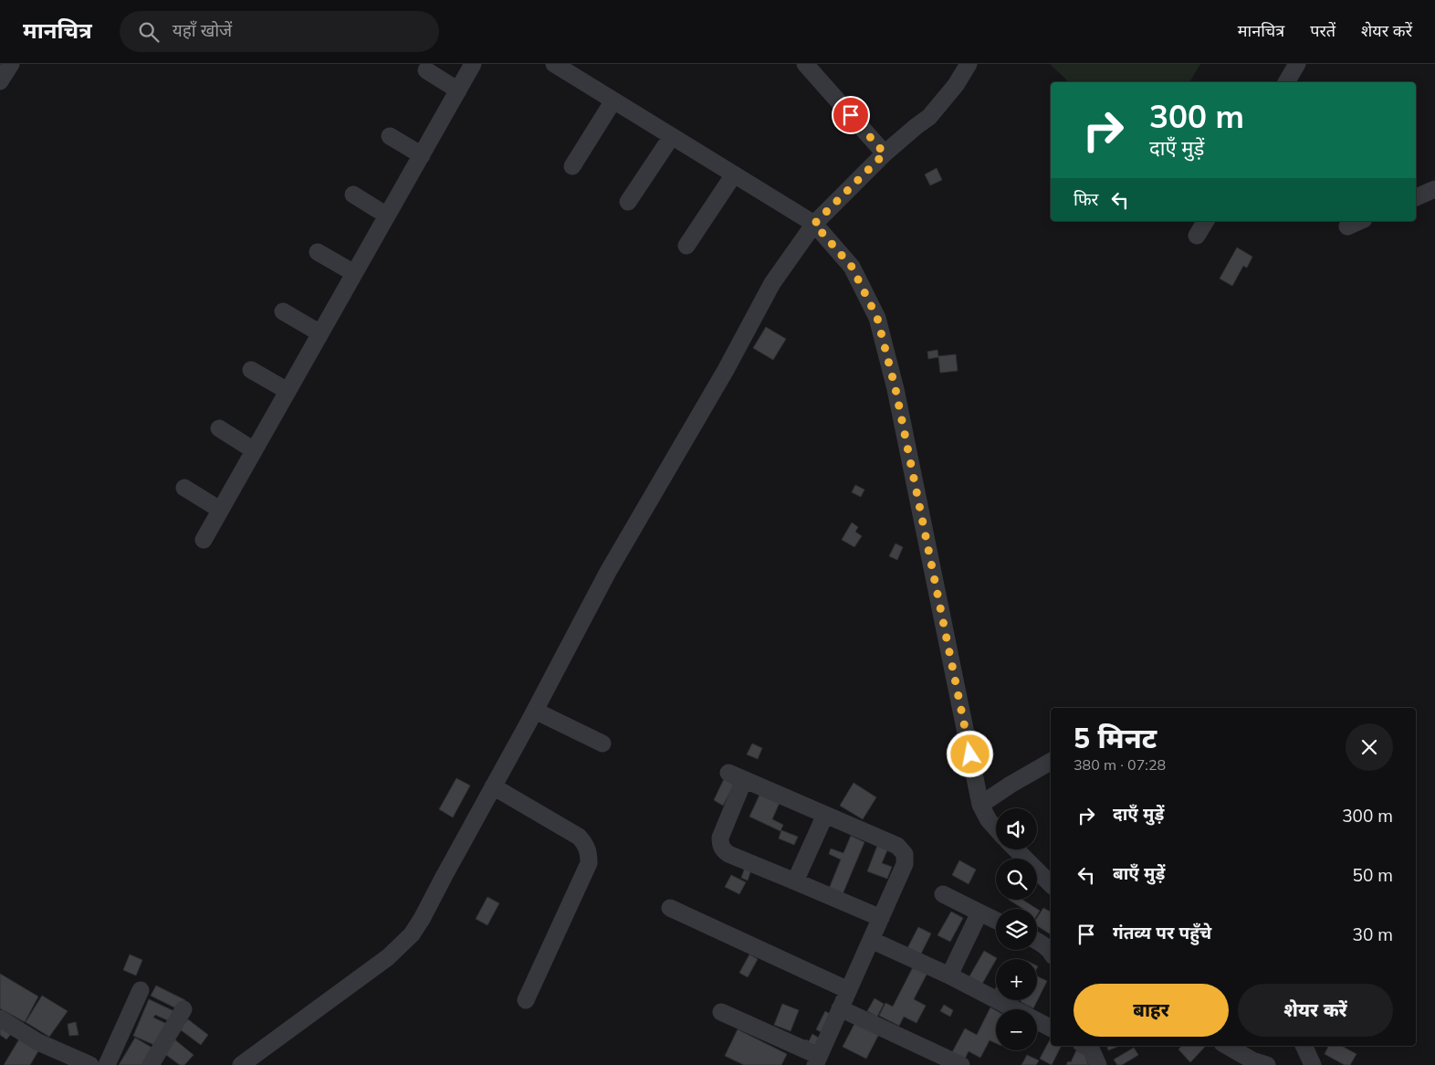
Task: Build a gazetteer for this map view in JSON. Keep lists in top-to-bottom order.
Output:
{
  "page": {
    "header": "मानचित्र",
    "search": "यहाँ खोजें",
    "nav": ["मानचित्र", "परतें", "शेयर करें"],
    "turn": ["300 m", "दाएँ मुड़ें"],
    "then": "फिर",
    "heading": ["5 मिनट", "380 m · 07:28"],
    "list": [
      {
        "name": "दाएँ मुड़ें",
        "value": "300 m"
      },
      {
        "name": "बाएँ मुड़ें",
        "value": "50 m"
      },
      {
        "name": "गंतव्य पर पहुँचे",
        "value": "30 m"
      }
    ],
    "map_buttons": ["+", "−"],
    "buttons": ["बाहर", "शेयर करें"]
  }
}
